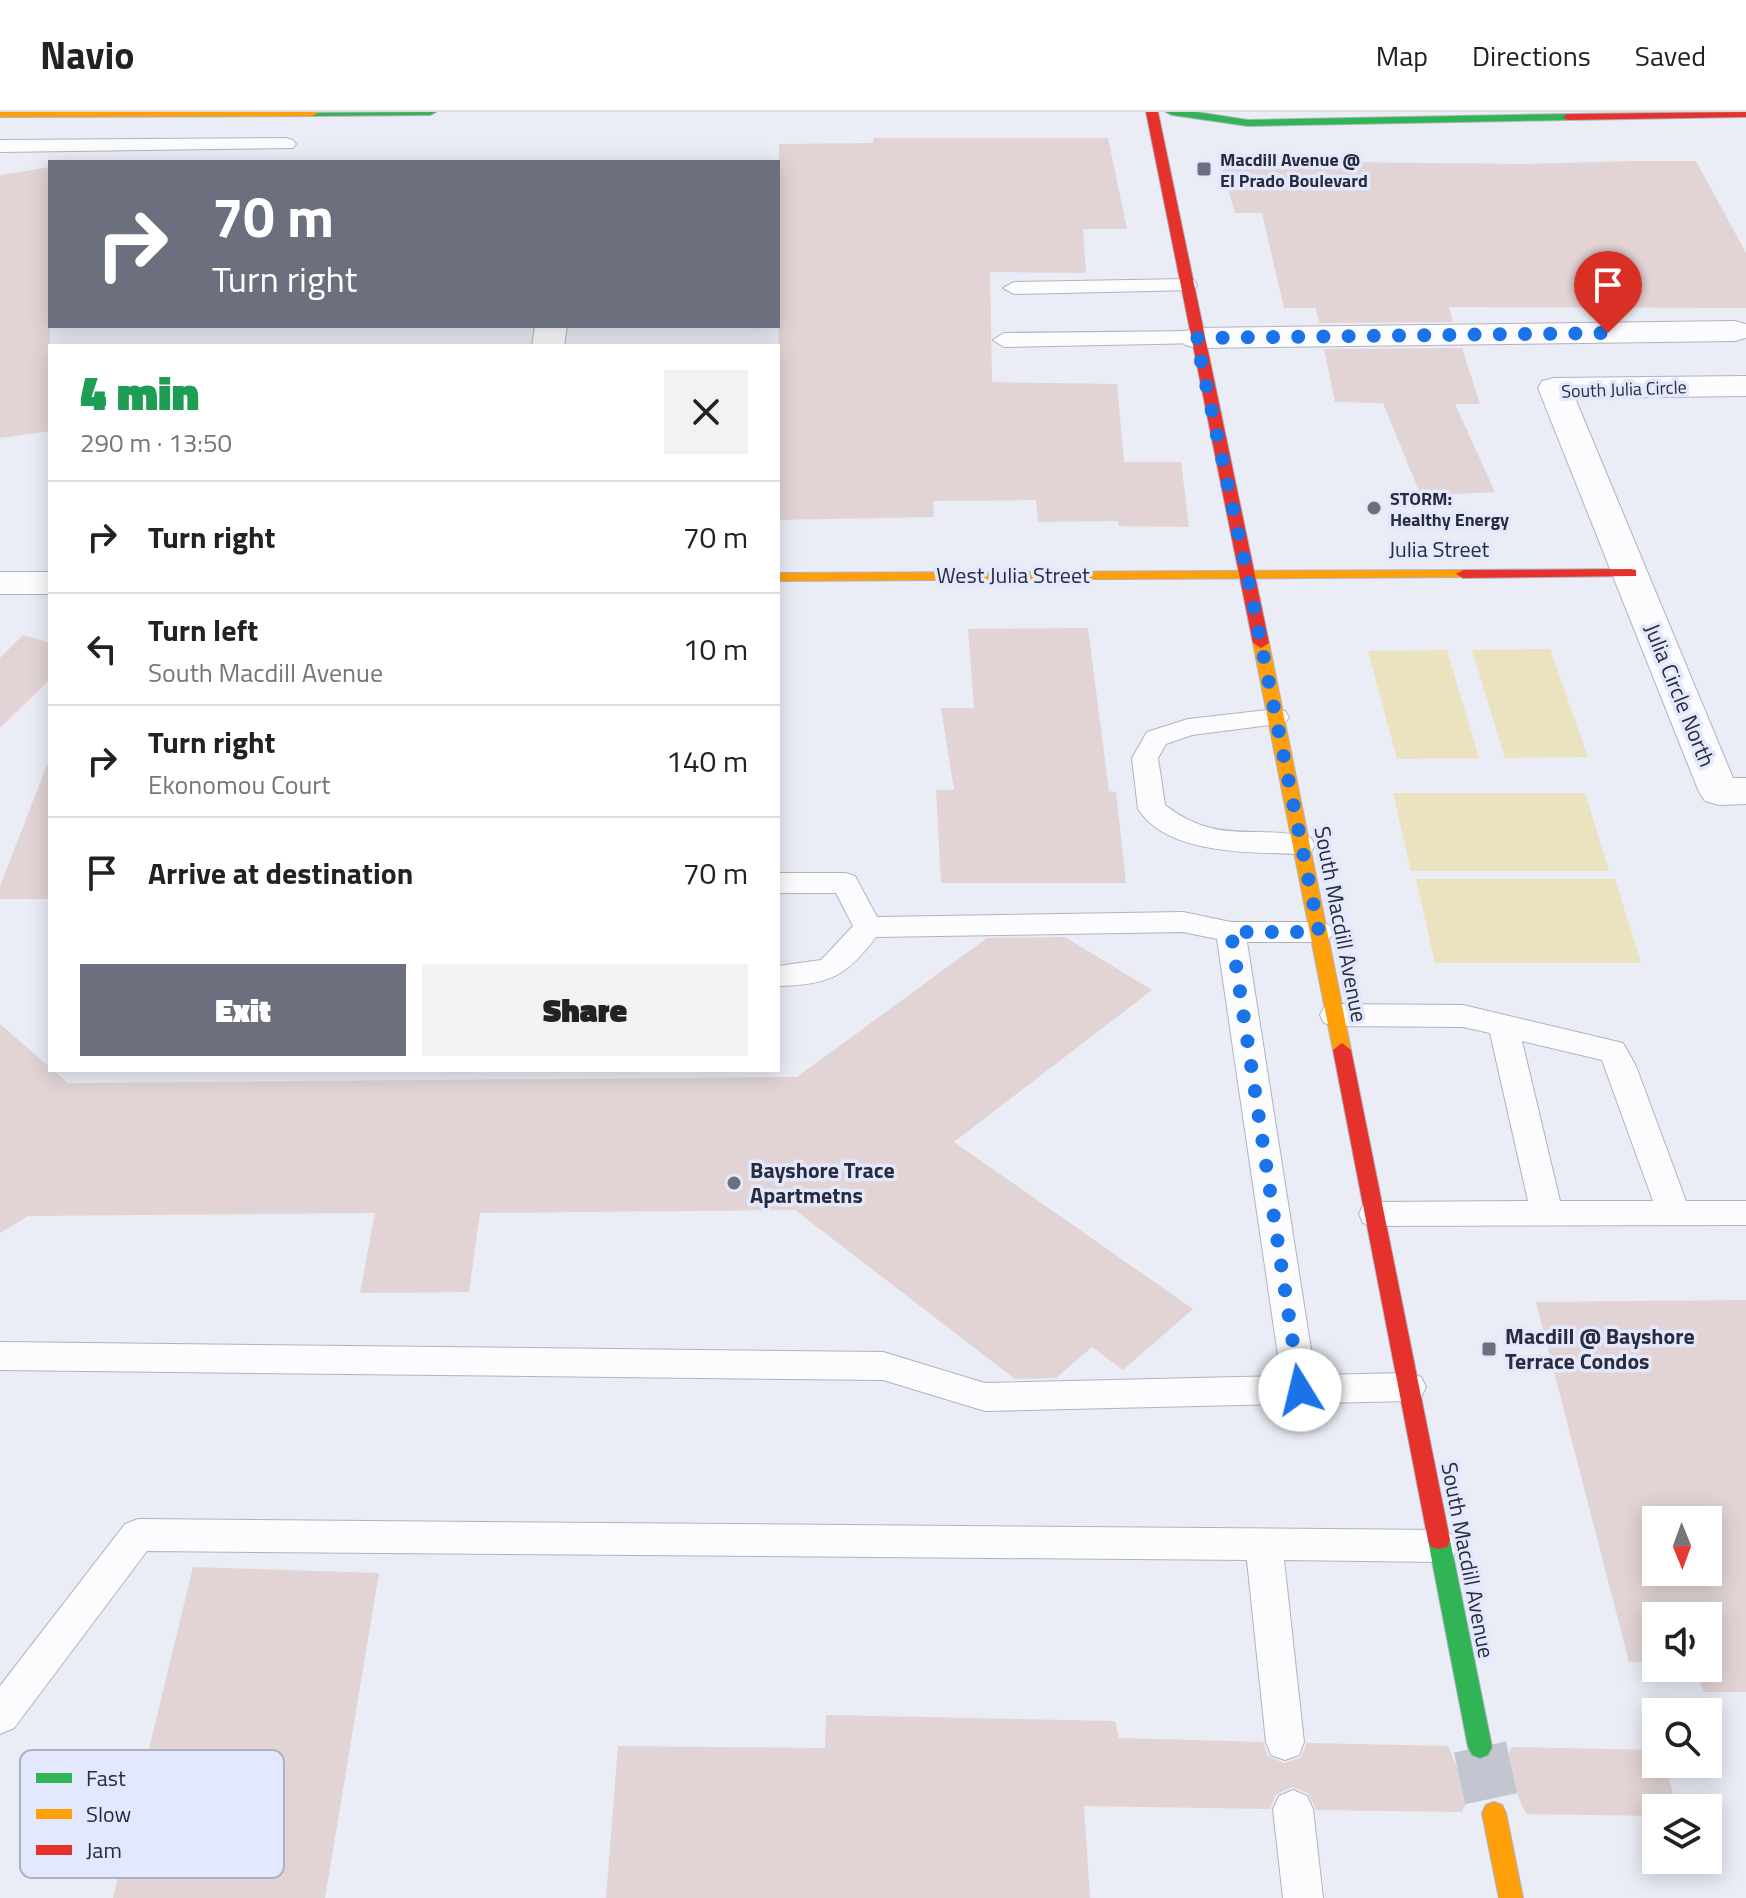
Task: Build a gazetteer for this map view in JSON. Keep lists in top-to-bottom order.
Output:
{
  "streets": {
    "street": [
      "South Julia Circle",
      "Julia Street",
      "West Julia Street",
      "Julia Circle North",
      "South Macdill Avenue"
    ]
  },
  "crossings": [
    ["South Julia Circle", "Julia Street"],
    ["South Julia Circle", "Julia Circle North"],
    ["Julia Street", "West Julia Street"],
    ["Julia Street", "Julia Circle North"],
    ["Julia Street", "South Macdill Avenue"],
    ["West Julia Street", "South Macdill Avenue"]
  ],
  "places": {
    "transit": ["Macdill Avenue @ El Prado Boulevard", "Macdill @ Bayshore Terrace Condos"],
    "other": ["STORM: Healthy Energy", "Bayshore Trace Apartmetns"]
  },
  "legend": ["Fast", "Slow", "Jam"],
  "north": "bottom",
  "page": {
    "header": "Navio",
    "nav": ["Map", "Directions", "Saved"],
    "turn": ["70 m", "Turn right"],
    "heading": ["4 min", "290 m · 13:50"],
    "list": [
      {
        "name": "Turn right",
        "value": "70 m"
      },
      {
        "name": "Turn left",
        "note": "South Macdill Avenue",
        "value": "10 m"
      },
      {
        "name": "Turn right",
        "note": "Ekonomou Court",
        "value": "140 m"
      },
      {
        "name": "Arrive at destination",
        "value": "70 m"
      }
    ],
    "buttons": ["Exit", "Share"]
  }
}
